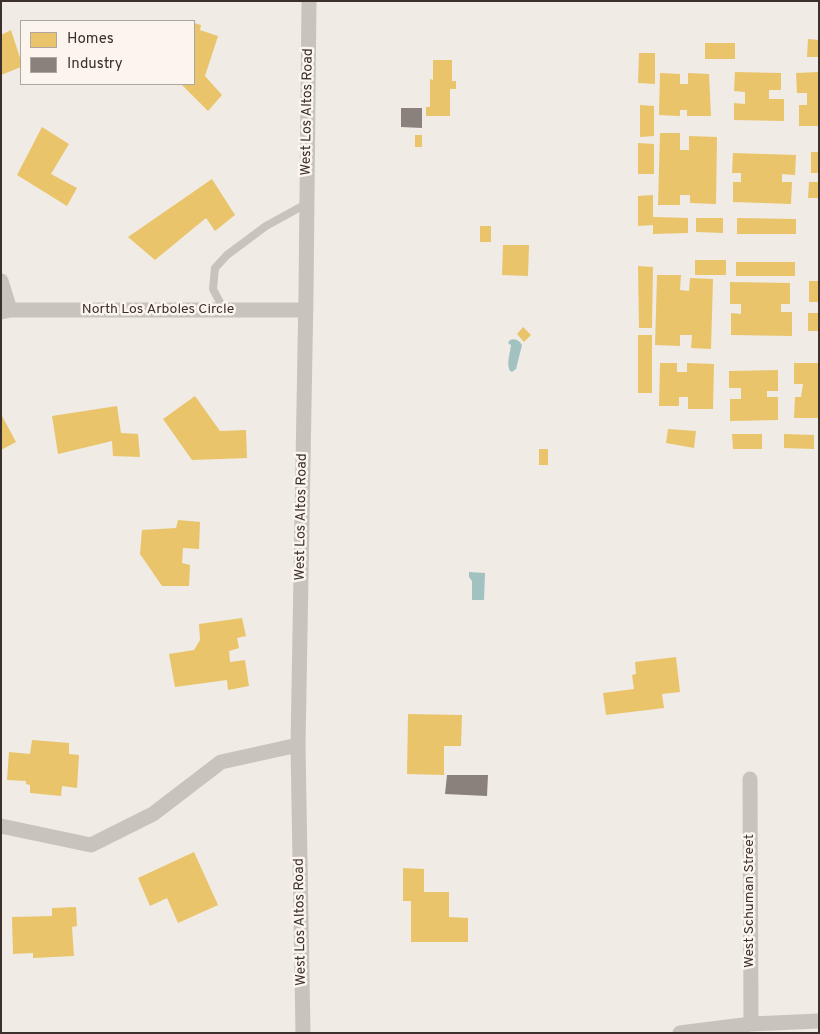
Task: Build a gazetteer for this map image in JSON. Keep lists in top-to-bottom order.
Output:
{
  "streets": {
    "street": ["West Los Altos Road", "North Los Arboles Circle", "West Schuman Street"]
  },
  "crossings": [
    ["West Los Altos Road", "North Los Arboles Circle"]
  ],
  "legend": ["Homes", "Industry"]
}
